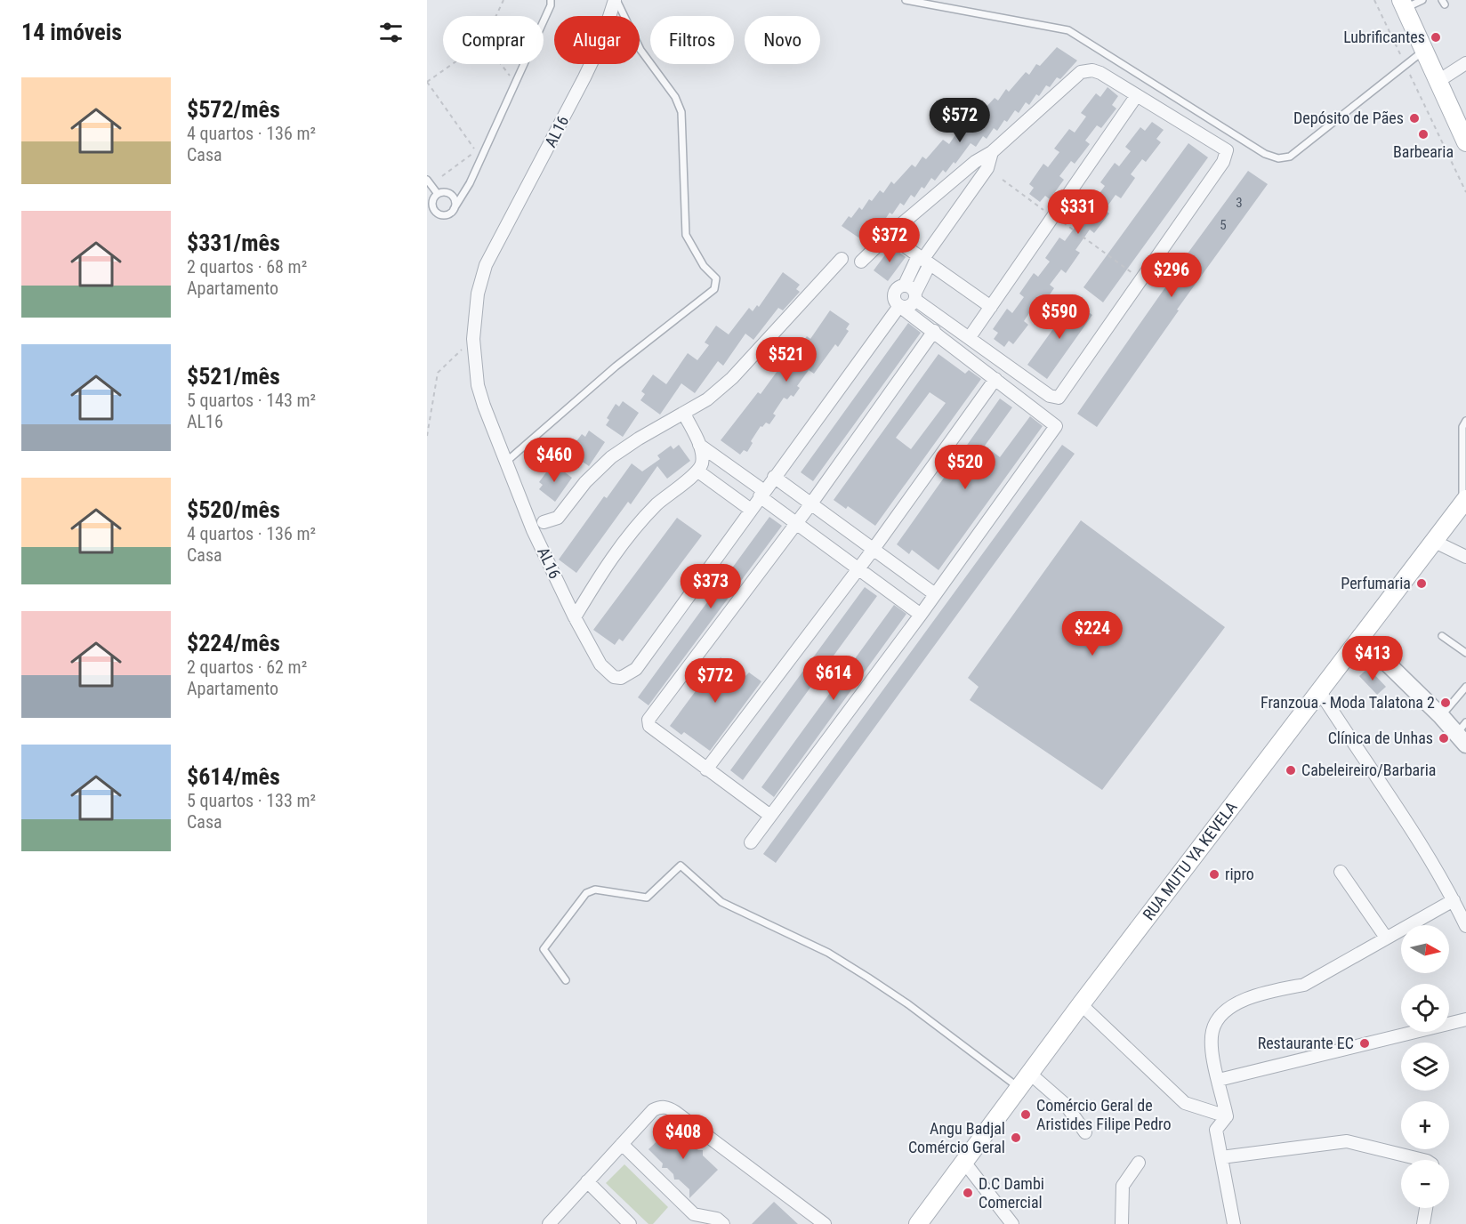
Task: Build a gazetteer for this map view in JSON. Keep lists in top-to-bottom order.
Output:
{
  "streets": {
    "main road": ["RUA MUTU YA KEVELA"],
    "street": ["AL16"]
  },
  "places": [
    "Lubrificantes",
    "Depósito de Pães",
    "Barbearia",
    "Perfumaria",
    "Franzoua - Moda Talatona 2",
    "Clínica de Unhas",
    "Cabeleireiro/Barbaria",
    "ripro",
    "Restaurante EC",
    "Comércio Geral de Aristides Filipe Pedro",
    "Angu Badjal Comércio Geral",
    "D.C Dambi Comercial"
  ],
  "house_numbers": ["3", "5"],
  "north": "right",
  "page": {
    "heading": "14 imóveis",
    "chip": [
      "Comprar",
      "Alugar",
      "Filtros",
      "Novo"
    ],
    "list": [
      {
        "name": "$572/mês",
        "note": "4 quartos · 136 m² · Casa"
      },
      {
        "name": "$331/mês",
        "note": "2 quartos · 68 m² · Apartamento"
      },
      {
        "name": "$521/mês",
        "note": "5 quartos · 143 m² · AL16"
      },
      {
        "name": "$520/mês",
        "note": "4 quartos · 136 m² · Casa"
      },
      {
        "name": "$224/mês",
        "note": "2 quartos · 62 m² · Apartamento"
      },
      {
        "name": "$614/mês",
        "note": "5 quartos · 133 m² · Casa"
      }
    ],
    "price": [
      "$572",
      "$331",
      "$372",
      "$296",
      "$590",
      "$521",
      "$460",
      "$520",
      "$373",
      "$224",
      "$413",
      "$614",
      "$772",
      "$408"
    ],
    "map_buttons": ["+", "−"]
  }
}
